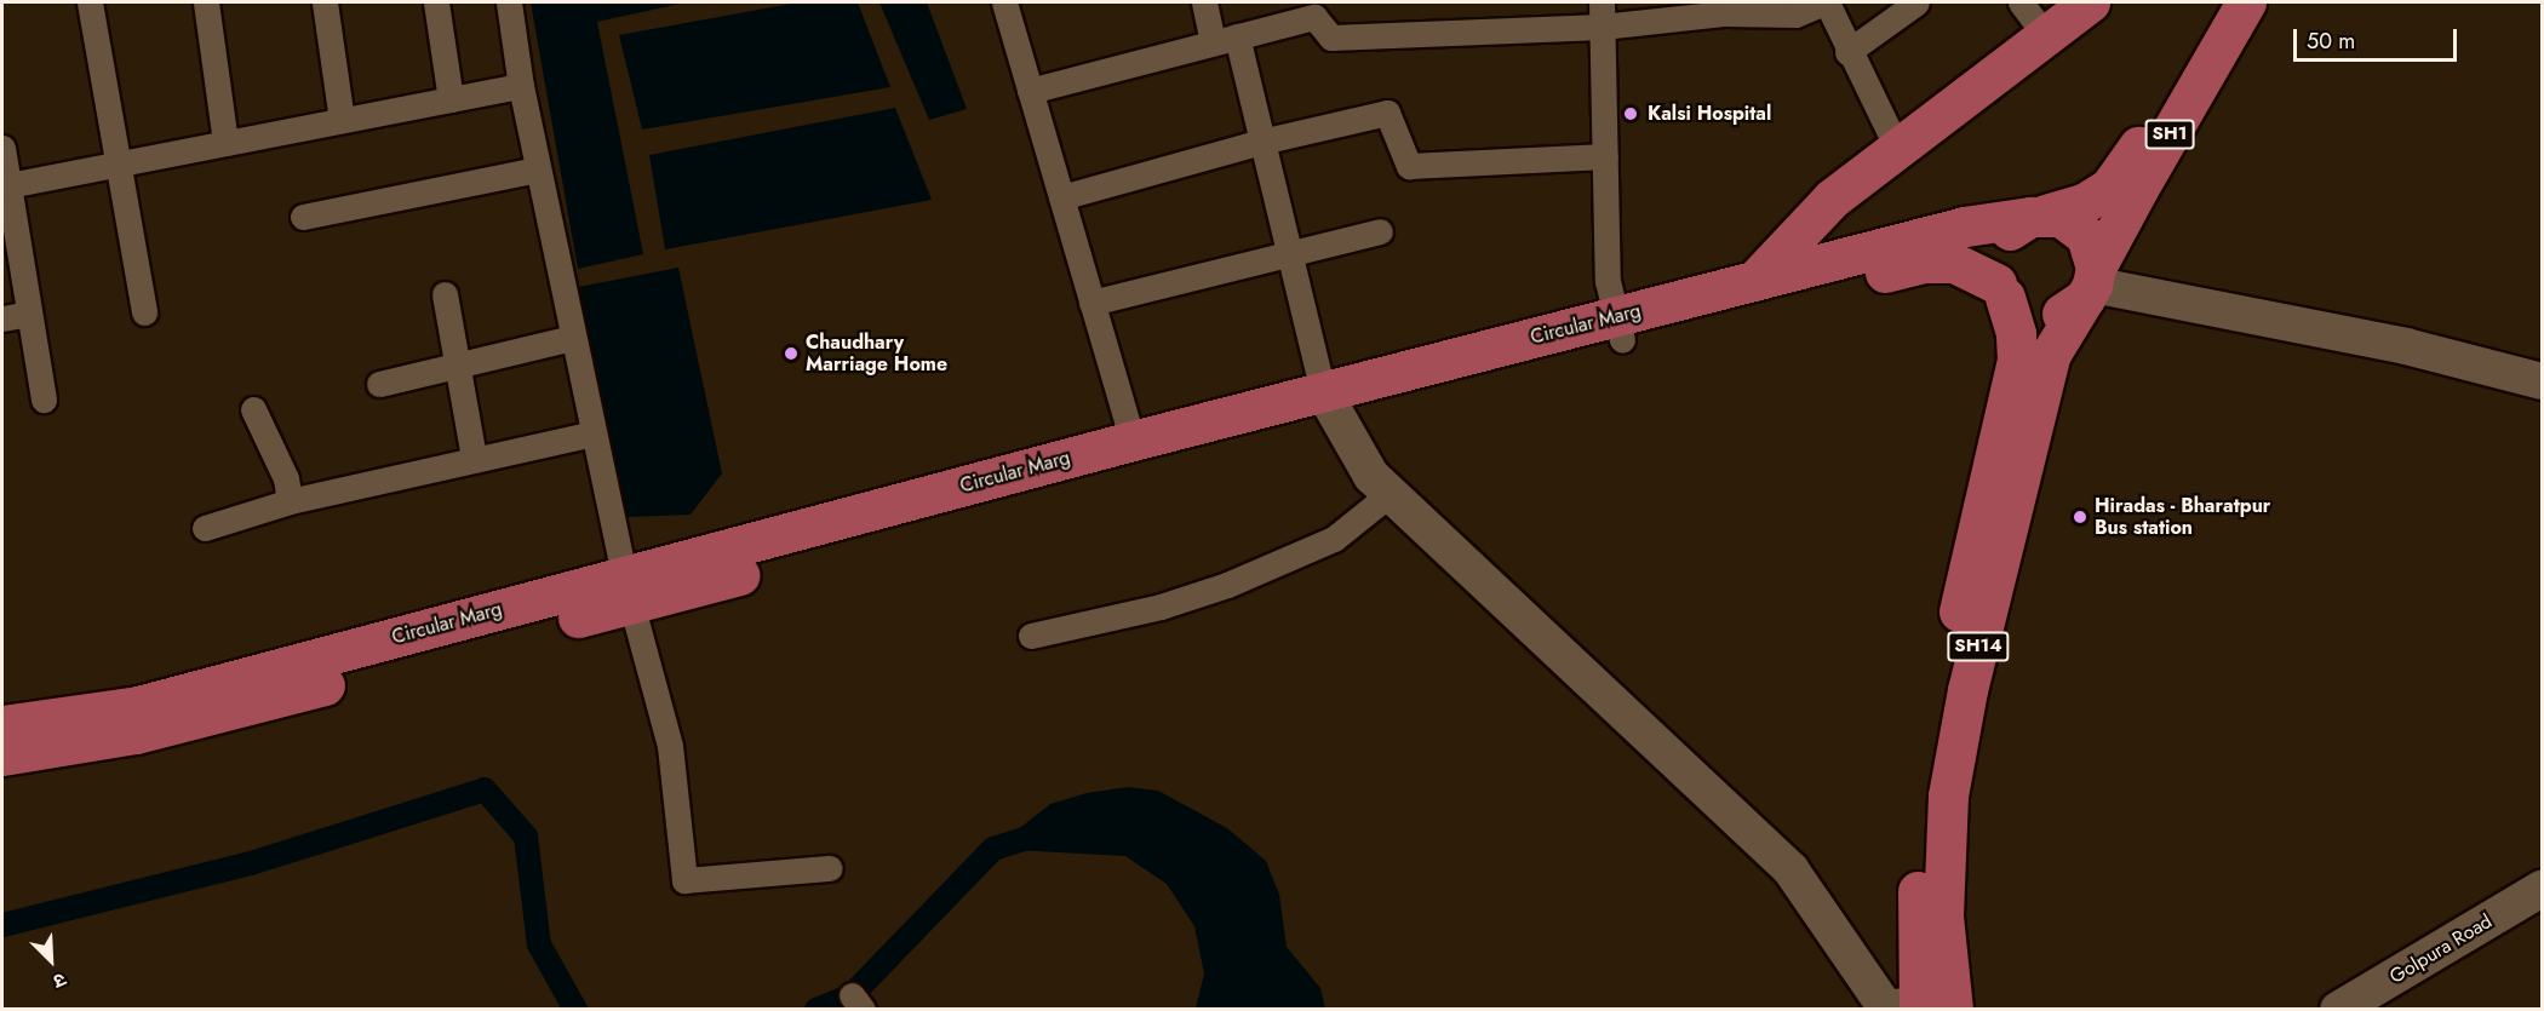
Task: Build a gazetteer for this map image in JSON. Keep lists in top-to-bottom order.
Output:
{
  "streets": {
    "main road": ["SH1", "Circular Marg", "SH14"],
    "street": ["Golpura Road"]
  },
  "crossings": [
    ["SH1", "Circular Marg"],
    ["SH1", "SH14"],
    ["Circular Marg", "SH14"]
  ],
  "places": ["Kalsi Hospital", "Chaudhary Marriage Home", "Hiradas - Bharatpur Bus station"],
  "scale_bar": "50 m",
  "north": "bottom right"
}
